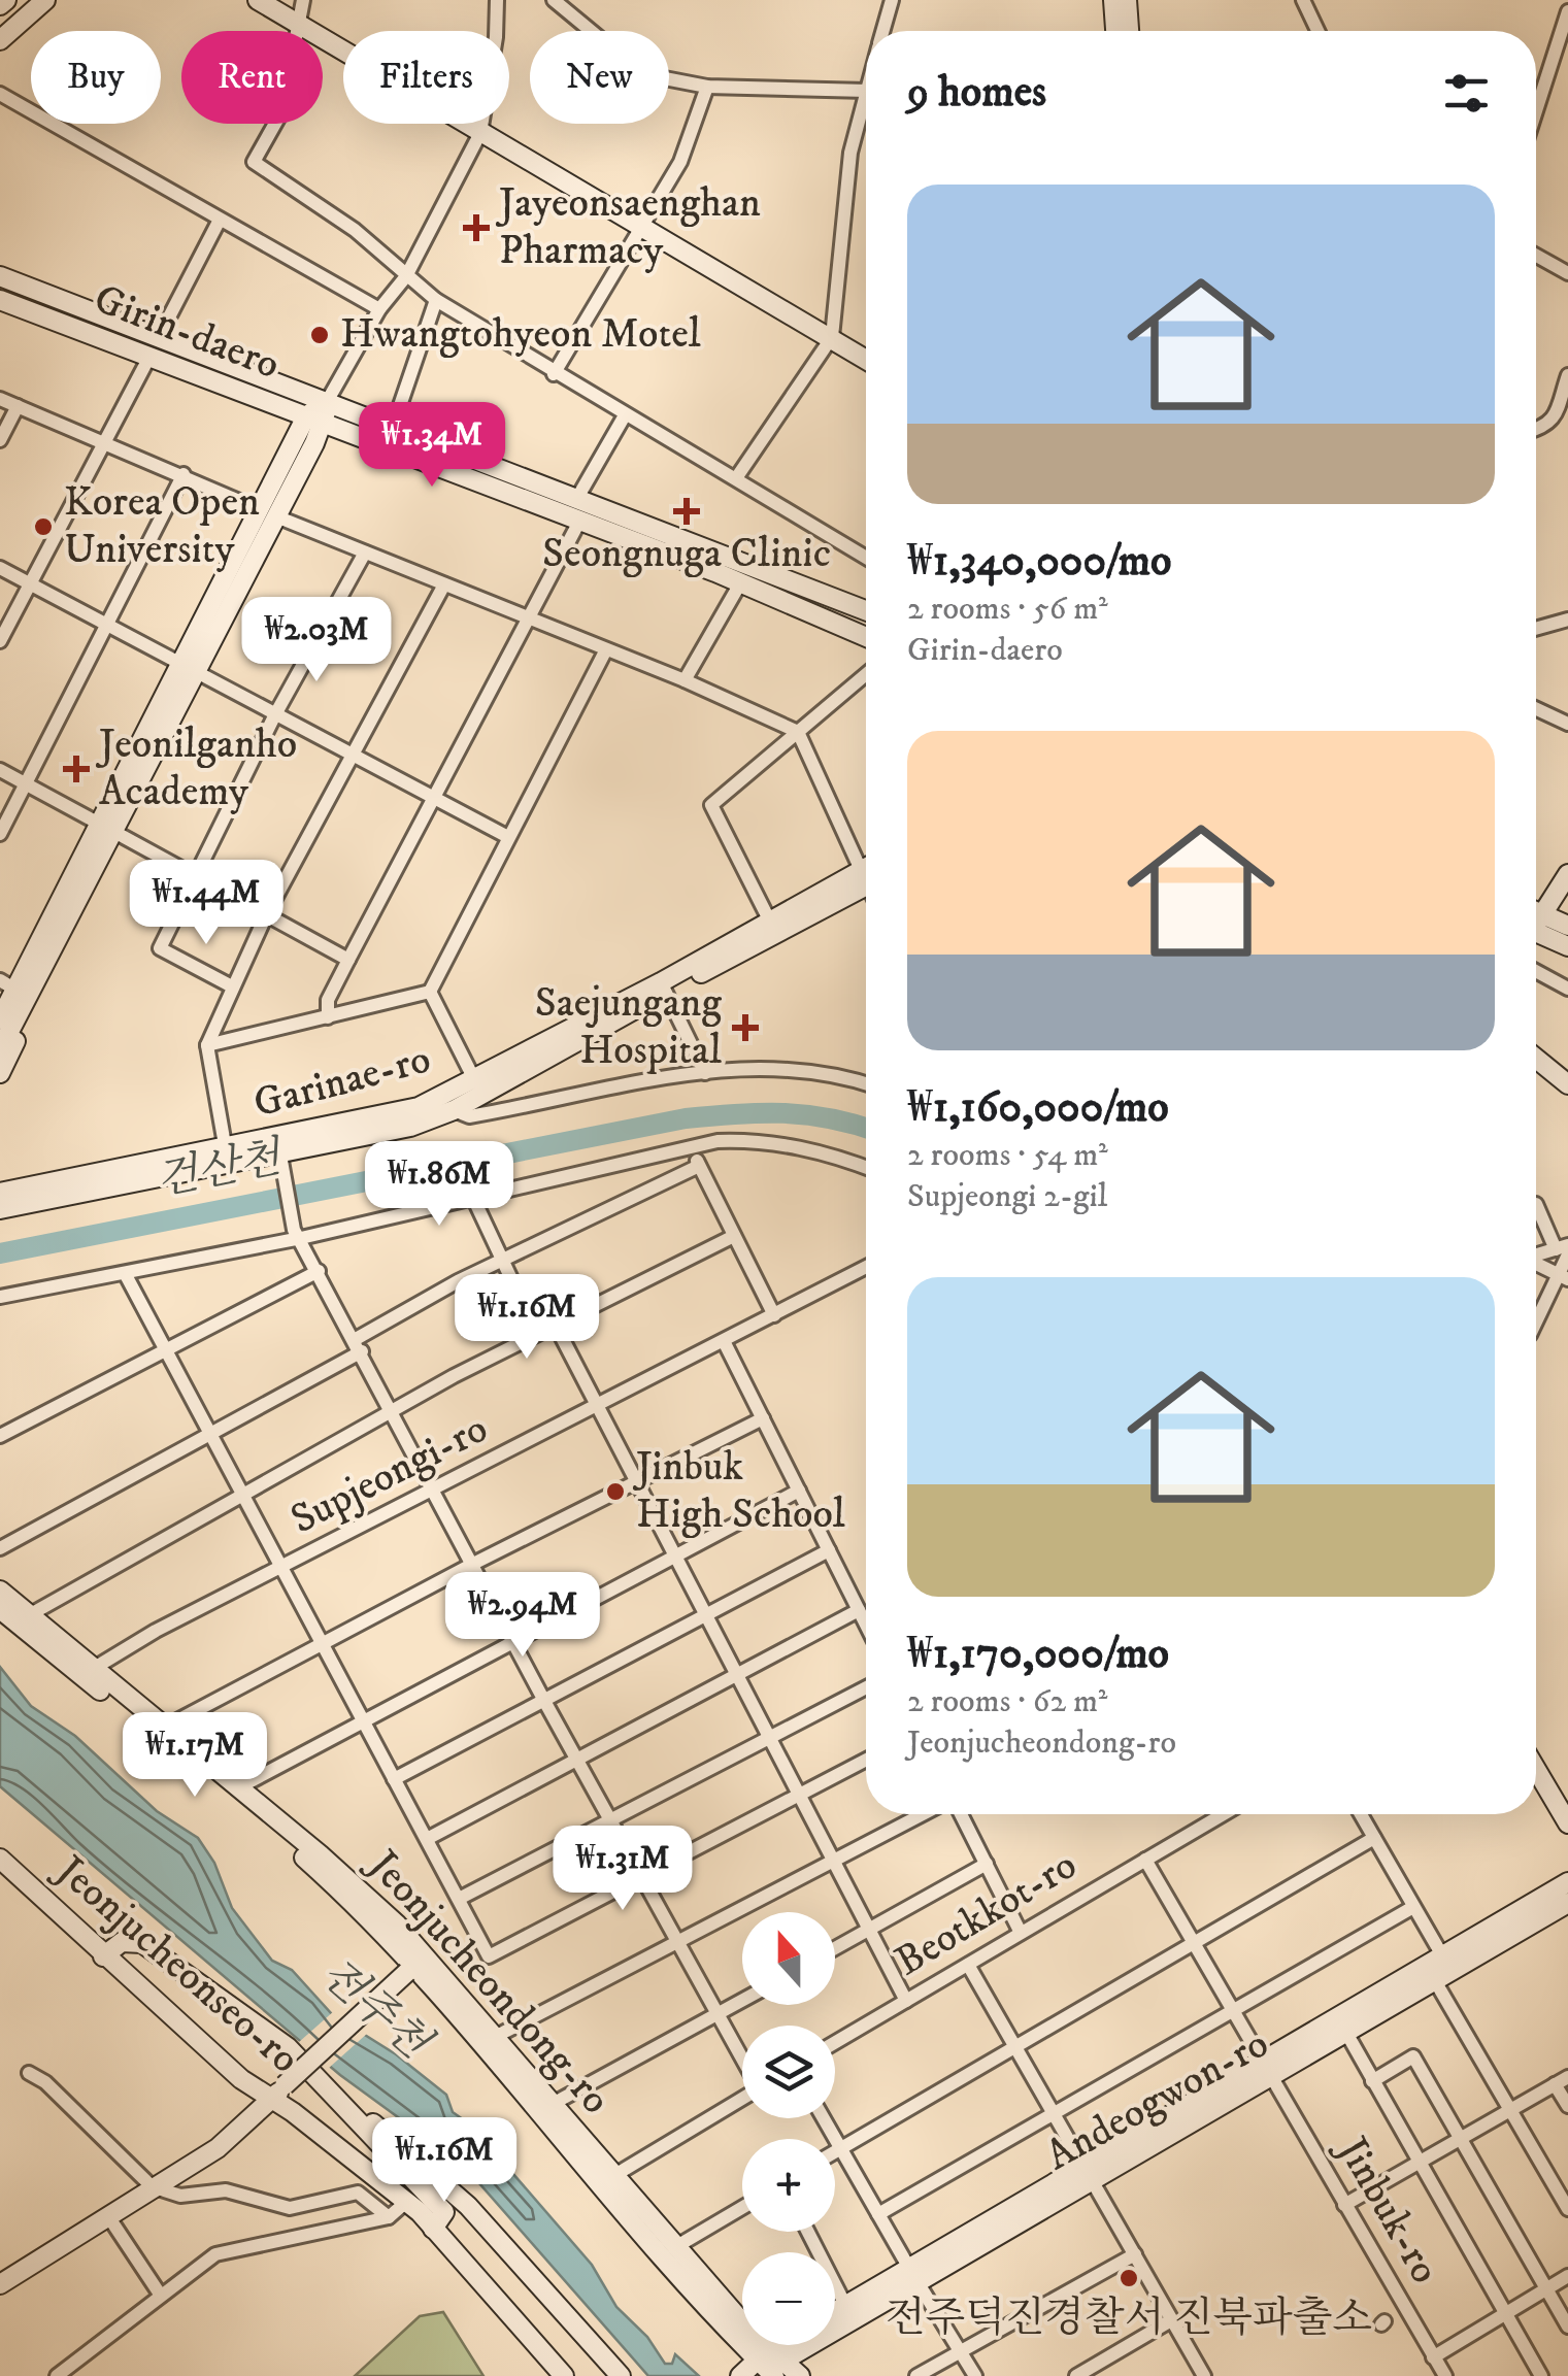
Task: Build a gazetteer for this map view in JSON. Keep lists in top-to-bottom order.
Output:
{
  "streets": {
    "street": [
      "Girin-daero",
      "Garinae-ro",
      "Supjeongi-ro",
      "Beotkkot-ro",
      "Jeonjucheonseo-ro",
      "Jeonjucheondong-ro",
      "Andeogwon-ro",
      "Jinbuk-ro"
    ]
  },
  "crossings": [
    ["Supjeongi-ro", "Jeonjucheondong-ro"],
    ["Beotkkot-ro", "Jinbuk-ro"],
    ["Jeonjucheondong-ro", "Andeogwon-ro"],
    ["Andeogwon-ro", "Jinbuk-ro"]
  ],
  "water": ["건산천", "전주천"],
  "places": {
    "health": [
      "Jayeonsaenghan Pharmacy",
      "Seongnuga Clinic",
      "Jeonilganho Academy",
      "Saejungang Hospital"
    ],
    "other": [
      "Hwangtohyeon Motel",
      "Korea Open University",
      "Jinbuk High School",
      "전주덕진경찰서 진북파출소"
    ]
  },
  "north": "top",
  "page": {
    "chip": [
      "Buy",
      "Rent",
      "Filters",
      "New"
    ],
    "heading": "9 homes",
    "list": [
      {
        "name": "₩1,340,000/mo",
        "note": "2 rooms · 56 m² · Girin-daero"
      },
      {
        "name": "₩1,160,000/mo",
        "note": "2 rooms · 54 m² · Supjeongi 2-gil"
      },
      {
        "name": "₩1,170,000/mo",
        "note": "2 rooms · 62 m² · Jeonjucheondong-ro"
      }
    ],
    "price": [
      "₩1.34M",
      "₩2.03M",
      "₩1.44M",
      "₩1.86M",
      "₩1.16M",
      "₩2.94M",
      "₩1.17M",
      "₩1.31M",
      "₩1.16M"
    ],
    "map_buttons": ["+", "−"]
  }
}
